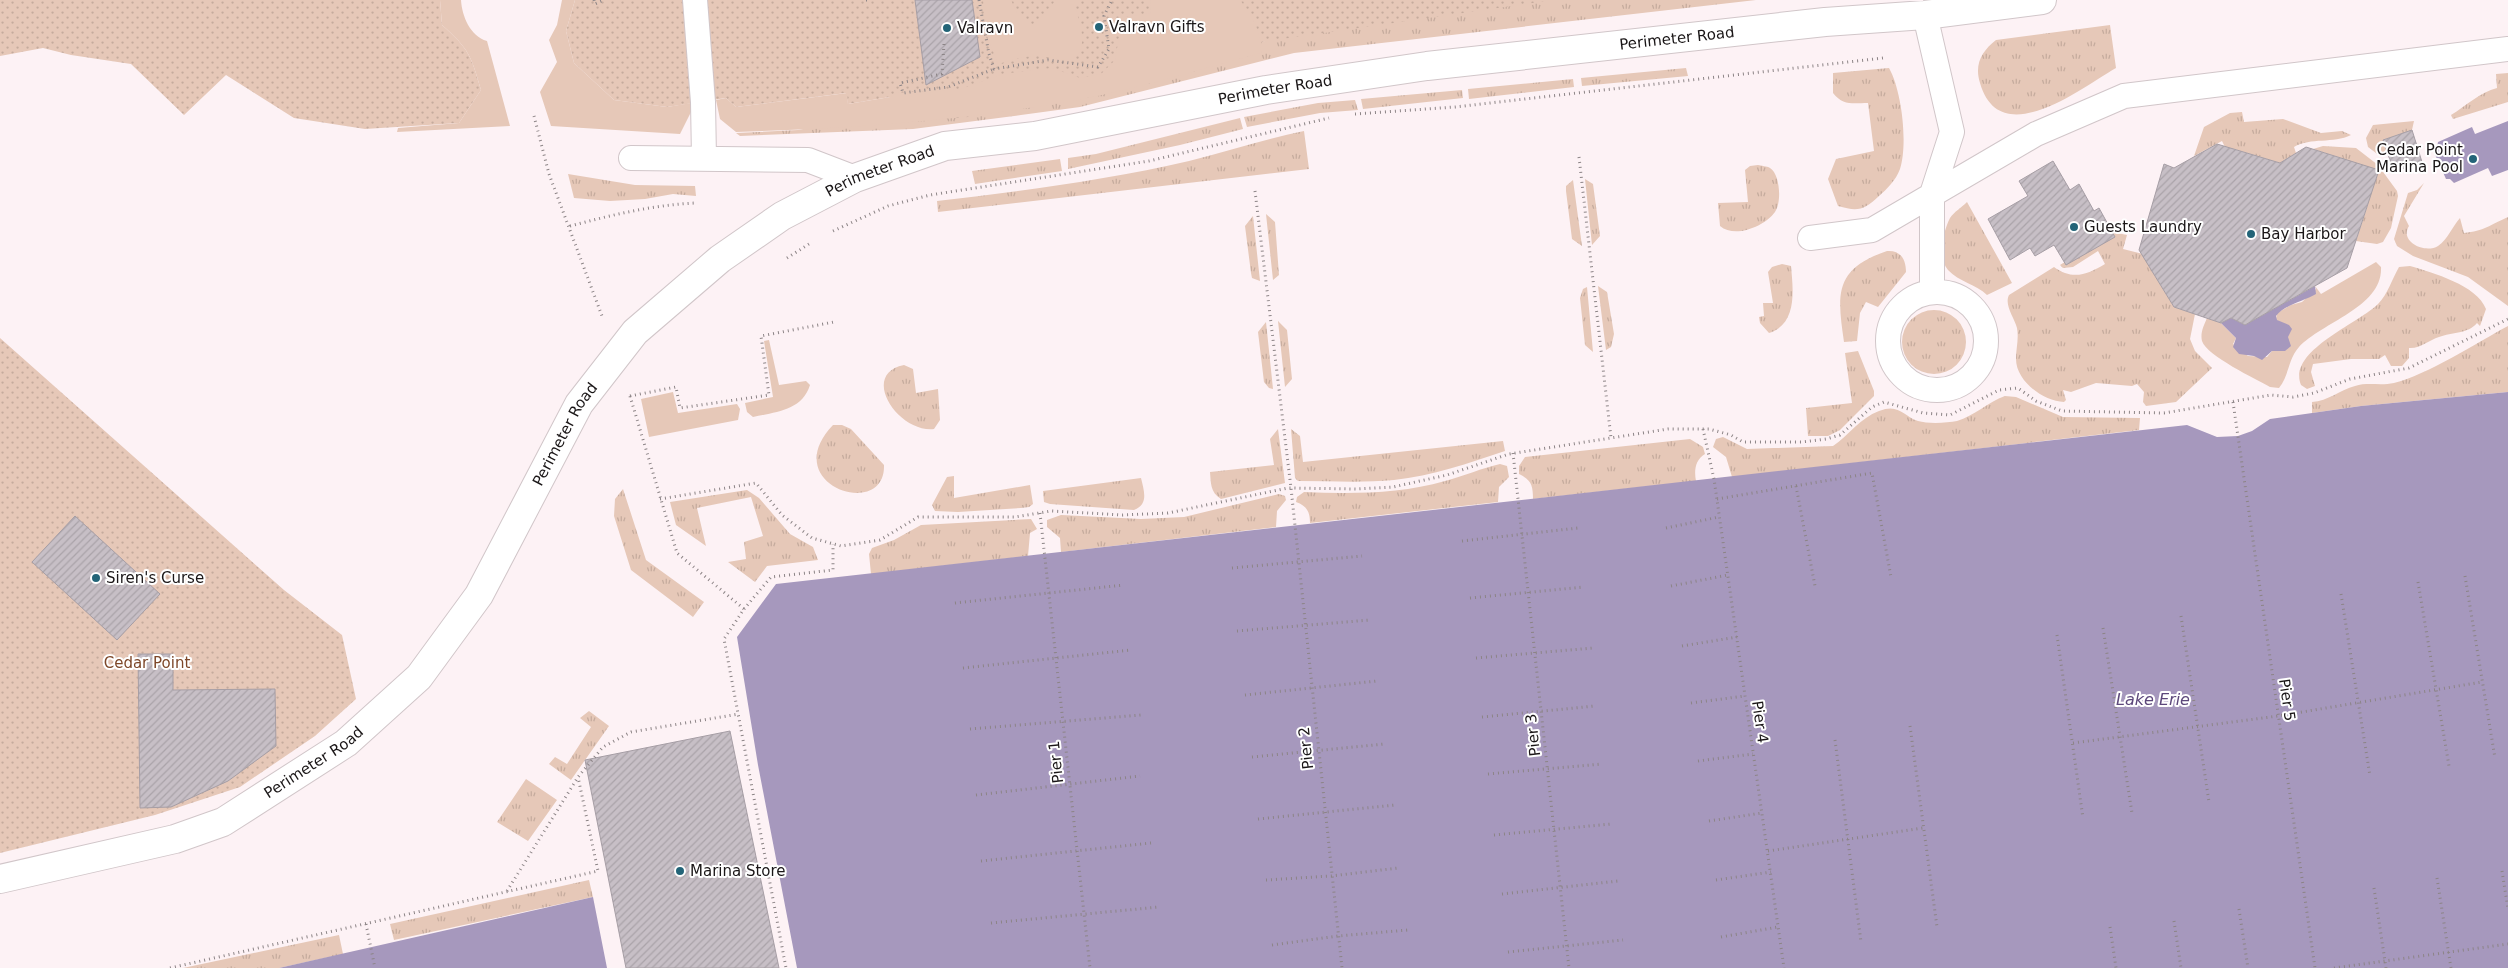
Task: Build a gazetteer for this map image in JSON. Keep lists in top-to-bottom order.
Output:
{
  "streets": {
    "street": ["Perimeter Road"],
    "path": [
      "Pier 5",
      "Pier 4",
      "Pier 3",
      "Pier 2",
      "Pier 1"
    ]
  },
  "water": ["Lake Erie"],
  "parks": ["Cedar Point"],
  "places": [
    "Valravn Gifts",
    "Valravn",
    "Cedar Point Marina Pool",
    "Guests Laundry",
    "Bay Harbor",
    "Siren's Curse",
    "Marina Store"
  ]
}
